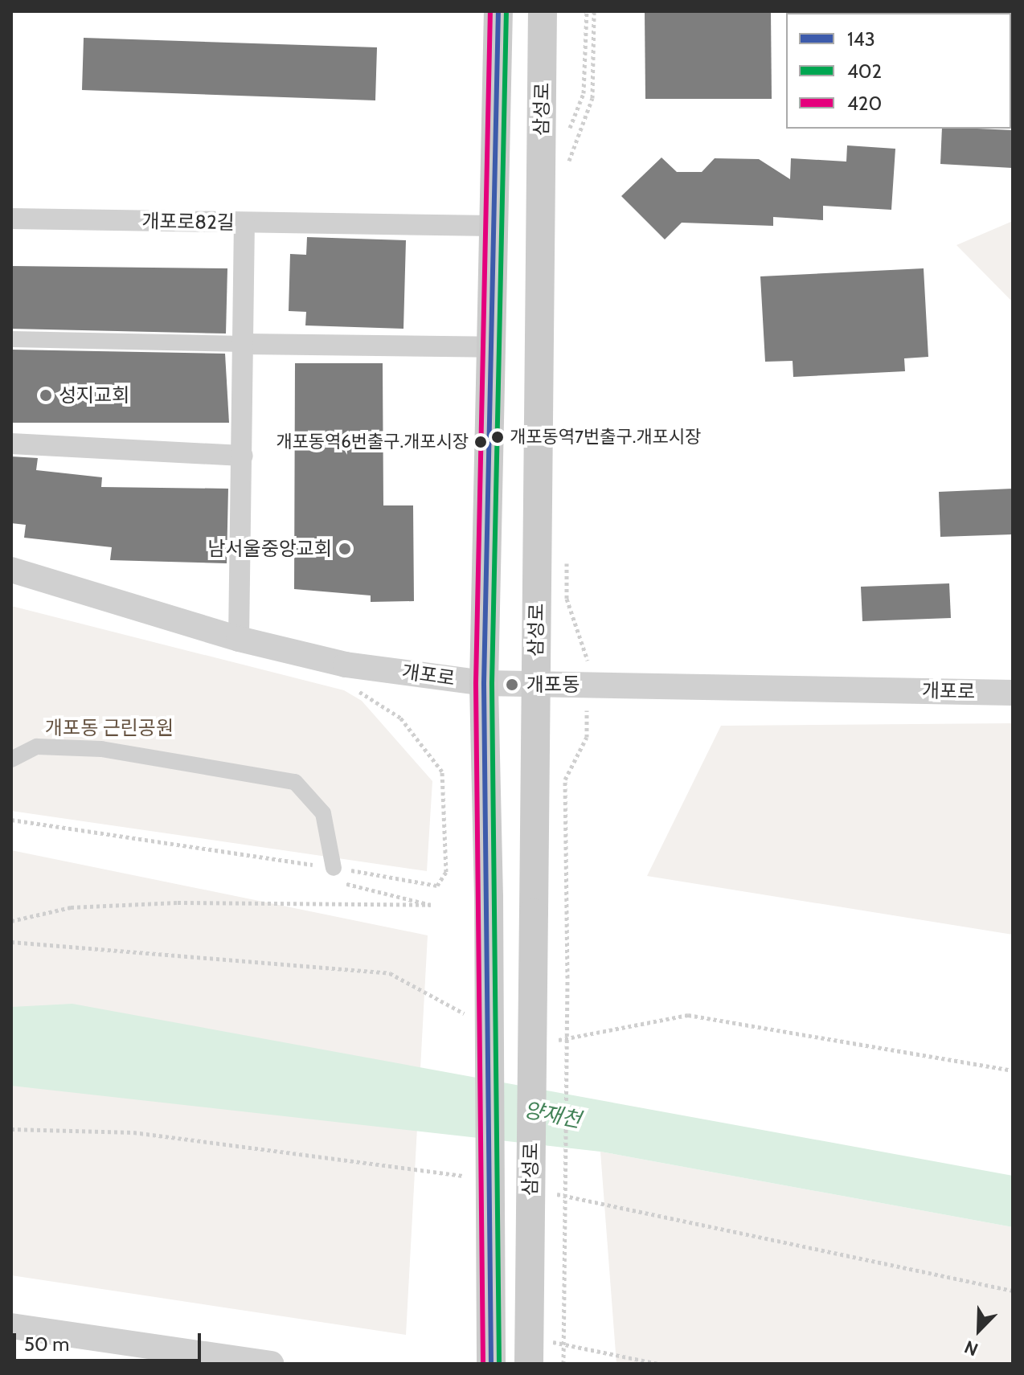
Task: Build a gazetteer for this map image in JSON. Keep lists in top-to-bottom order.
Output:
{
  "streets": {
    "main road": ["삼성로"],
    "street": ["개포로82길", "개포로"]
  },
  "crossings": [
    ["삼성로", "개포로"],
    ["개포로82길", "개포로"]
  ],
  "water": ["양재천"],
  "parks": ["개포동 근린공원"],
  "places": [
    "성지교회",
    "개포동역7번출구.개포시장",
    "개포동역6번출구.개포시장",
    "남서울중앙교회",
    "개포동"
  ],
  "lines": ["transit line 143", "transit line 402", "transit line 420"],
  "legend": ["143", "402", "420"],
  "scale_bar": "50 m",
  "north": "bottom left"
}
